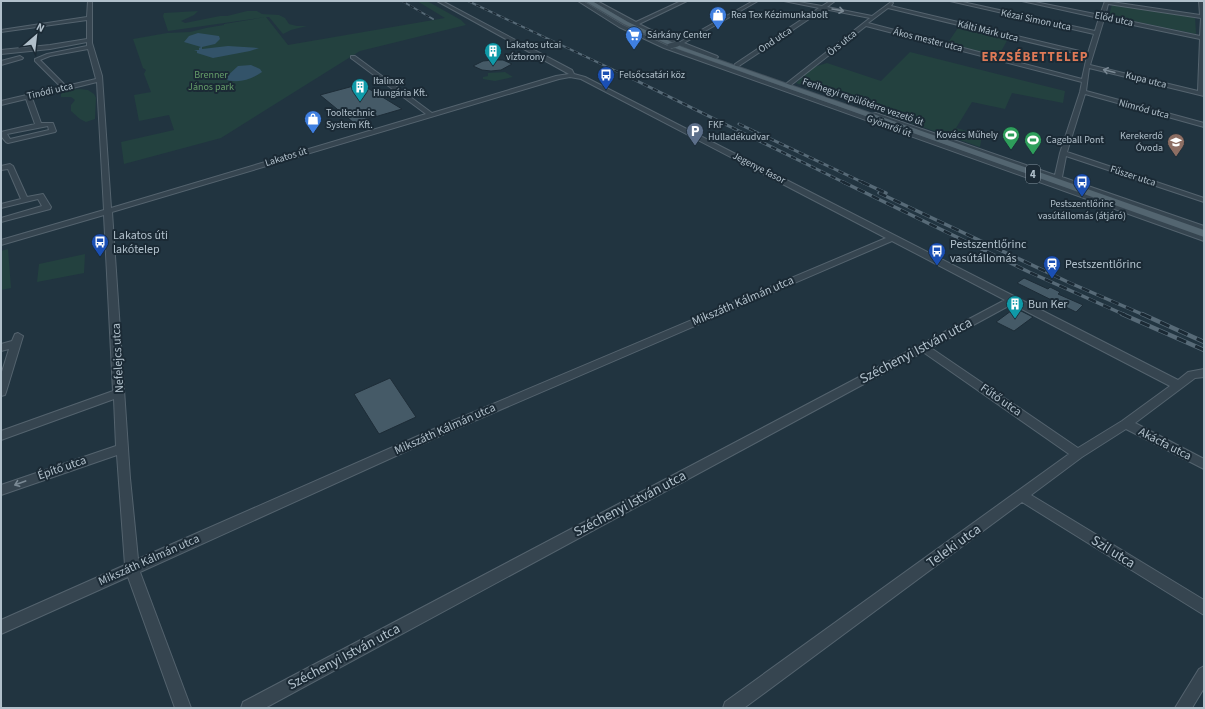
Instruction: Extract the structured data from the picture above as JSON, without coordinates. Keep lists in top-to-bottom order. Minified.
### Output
{"streets":{"main road":["Ferihegyi repülőtérre vezető út","4"],"street":["Előd utca","Kézai Simon utca","Kálti Márk utca","Ond utca","Ákos mester utca","Örs utca","Kupa utca","Tinódi utca","Nimród utca","Gyömrői út","Lakatos út","Jegenye fasor","Fűszer utca","Mikszáth Kálmán utca","Széchenyi István utca","Nefelejcs utca","Fűtő utca","Akácfa utca","Építő utca","Teleki utca","Szil utca"]},"crossings":[["Kálti Márk utca","Örs utca"],["Ond utca","Gyömrői út"],["Ákos mester utca","Örs utca"],["Örs utca","Gyömrői út"],["Tinódi utca","Nefelejcs utca"],["Lakatos út","Jegenye fasor"],["Lakatos út","Nefelejcs utca"],["Jegenye fasor","Mikszáth Kálmán utca"],["Jegenye fasor","Széchenyi István utca"],["Jegenye fasor","Teleki utca"],["Mikszáth Kálmán utca","Nefelejcs utca"],["Széchenyi István utca","Fűtő utca"],["Nefelejcs utca","Építő utca"],["Fűtő utca","Teleki utca"],["Akácfa utca","Teleki utca"],["Teleki utca","Szil utca"]],"districts":["ERZSÉBETTELEP"],"parks":["Brenner János park"],"places":{"shop":["Rea Tex Kézimunkabolt","Tooltechnic System Kft."],"supermarket":["Sárkány Center"],"building":["Lakatos utcai víztorony","Italinox Hungária Kft.","Bun Ker"],"bus stop":["Felsőcsatári köz","Pestszentlőrinc vasútállomás (átjáró)","Lakatos úti lakótelep","Pestszentlőrinc vasútállomás"],"parking":["FKF Hulladékudvar"],"sports":["Kovács Műhely","Cageball Pont"],"school or university":["Kerekerdő Óvoda"],"station":["Pestszentlőrinc"]},"north":"top right"}
